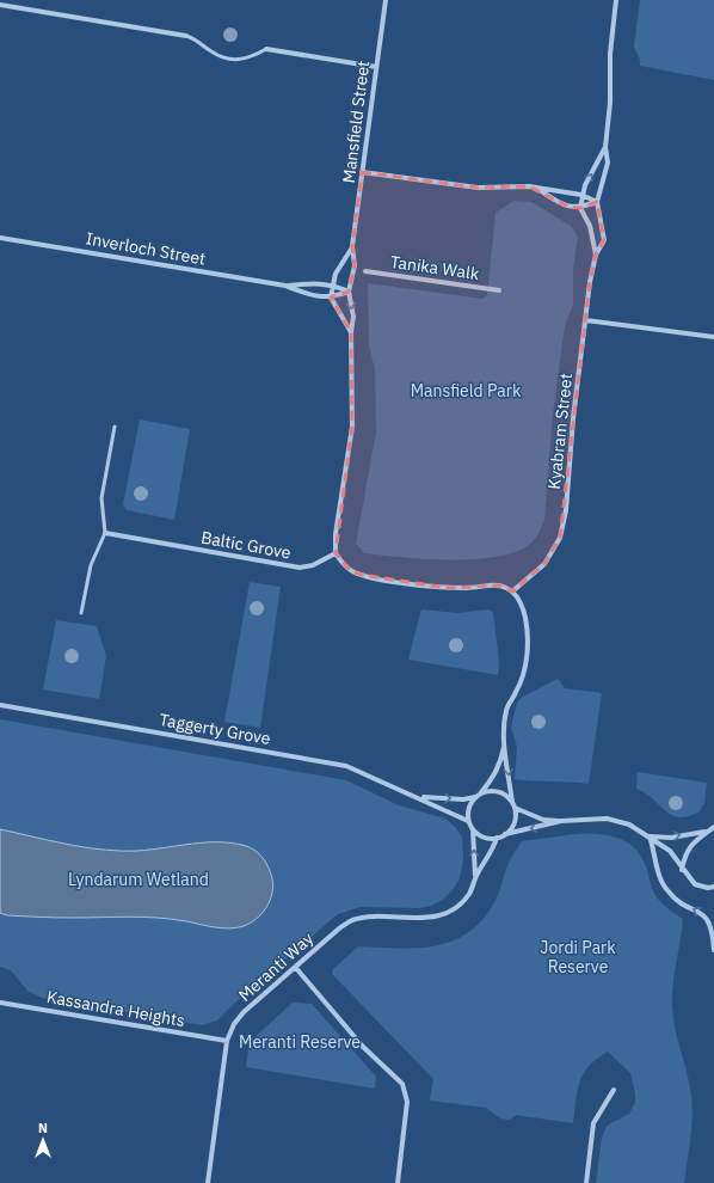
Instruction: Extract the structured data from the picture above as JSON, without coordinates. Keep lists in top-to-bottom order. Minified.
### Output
{"streets":{"street":["Mansfield Street","Inverloch Street","Tanika Walk","Kyabram Street","Baltic Grove","Taggerty Grove","Meranti Way","Kassandra Heights"]},"crossings":[["Mansfield Street","Inverloch Street"],["Mansfield Street","Baltic Grove"],["Taggerty Grove","Meranti Way"],["Meranti Way","Kassandra Heights"]],"parks":["Mansfield Park","Lyndarum Wetland","Jordi Park Reserve","Meranti Reserve"],"north":"top"}
